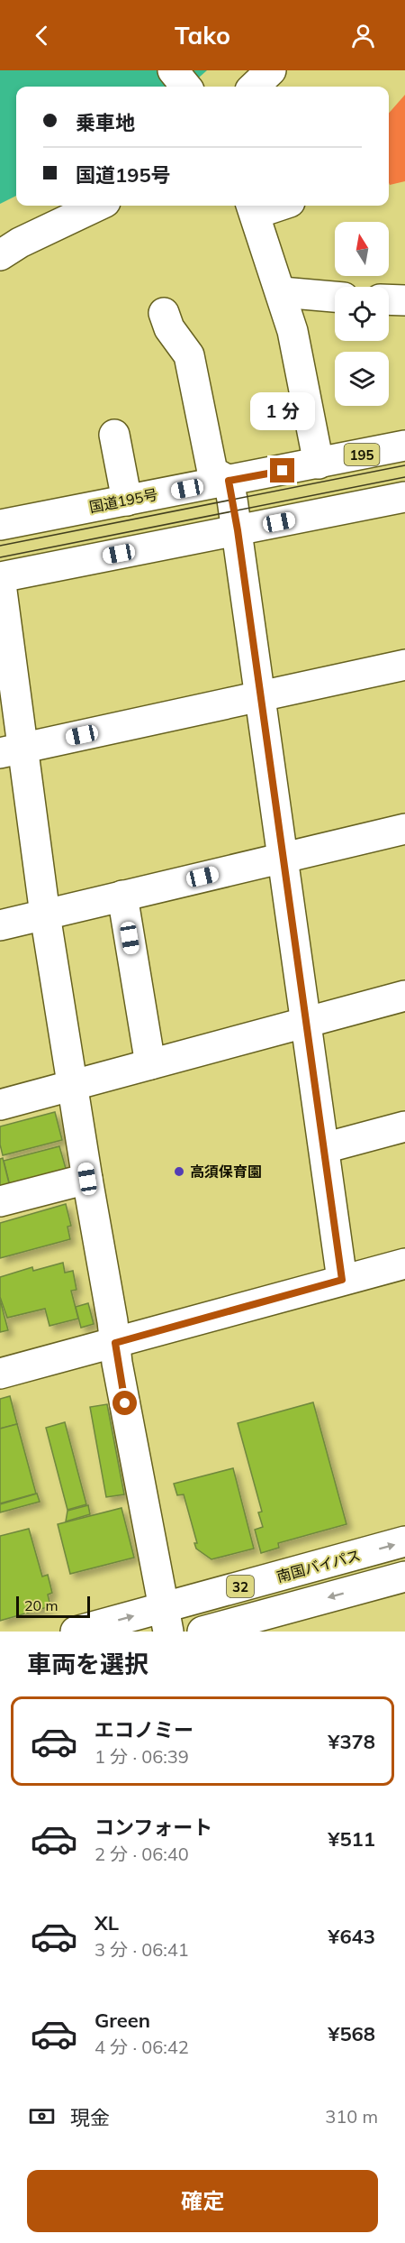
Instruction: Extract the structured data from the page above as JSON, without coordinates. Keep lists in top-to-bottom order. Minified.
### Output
{"streets":{"main road":["195","国道195号","南国バイパス","32"]},"places":["高須保育園"],"scale_bar":"20 m","north":"top","page":{"header":"Tako","banner":["乗車地","国道195号"],"bubble":"1 分","scale":"20 m","heading":"車両を選択","list":[{"name":"エコノミー","note":"1 分 · 06:39","value":"¥378"},{"name":"コンフォート","note":"2 分 · 06:40","value":"¥511"},{"name":"XL","note":"3 分 · 06:41","value":"¥643"},{"name":"Green","note":"4 分 · 06:42","value":"¥568"}],"pay":["現金","310 m"],"buttons":"確定"}}
